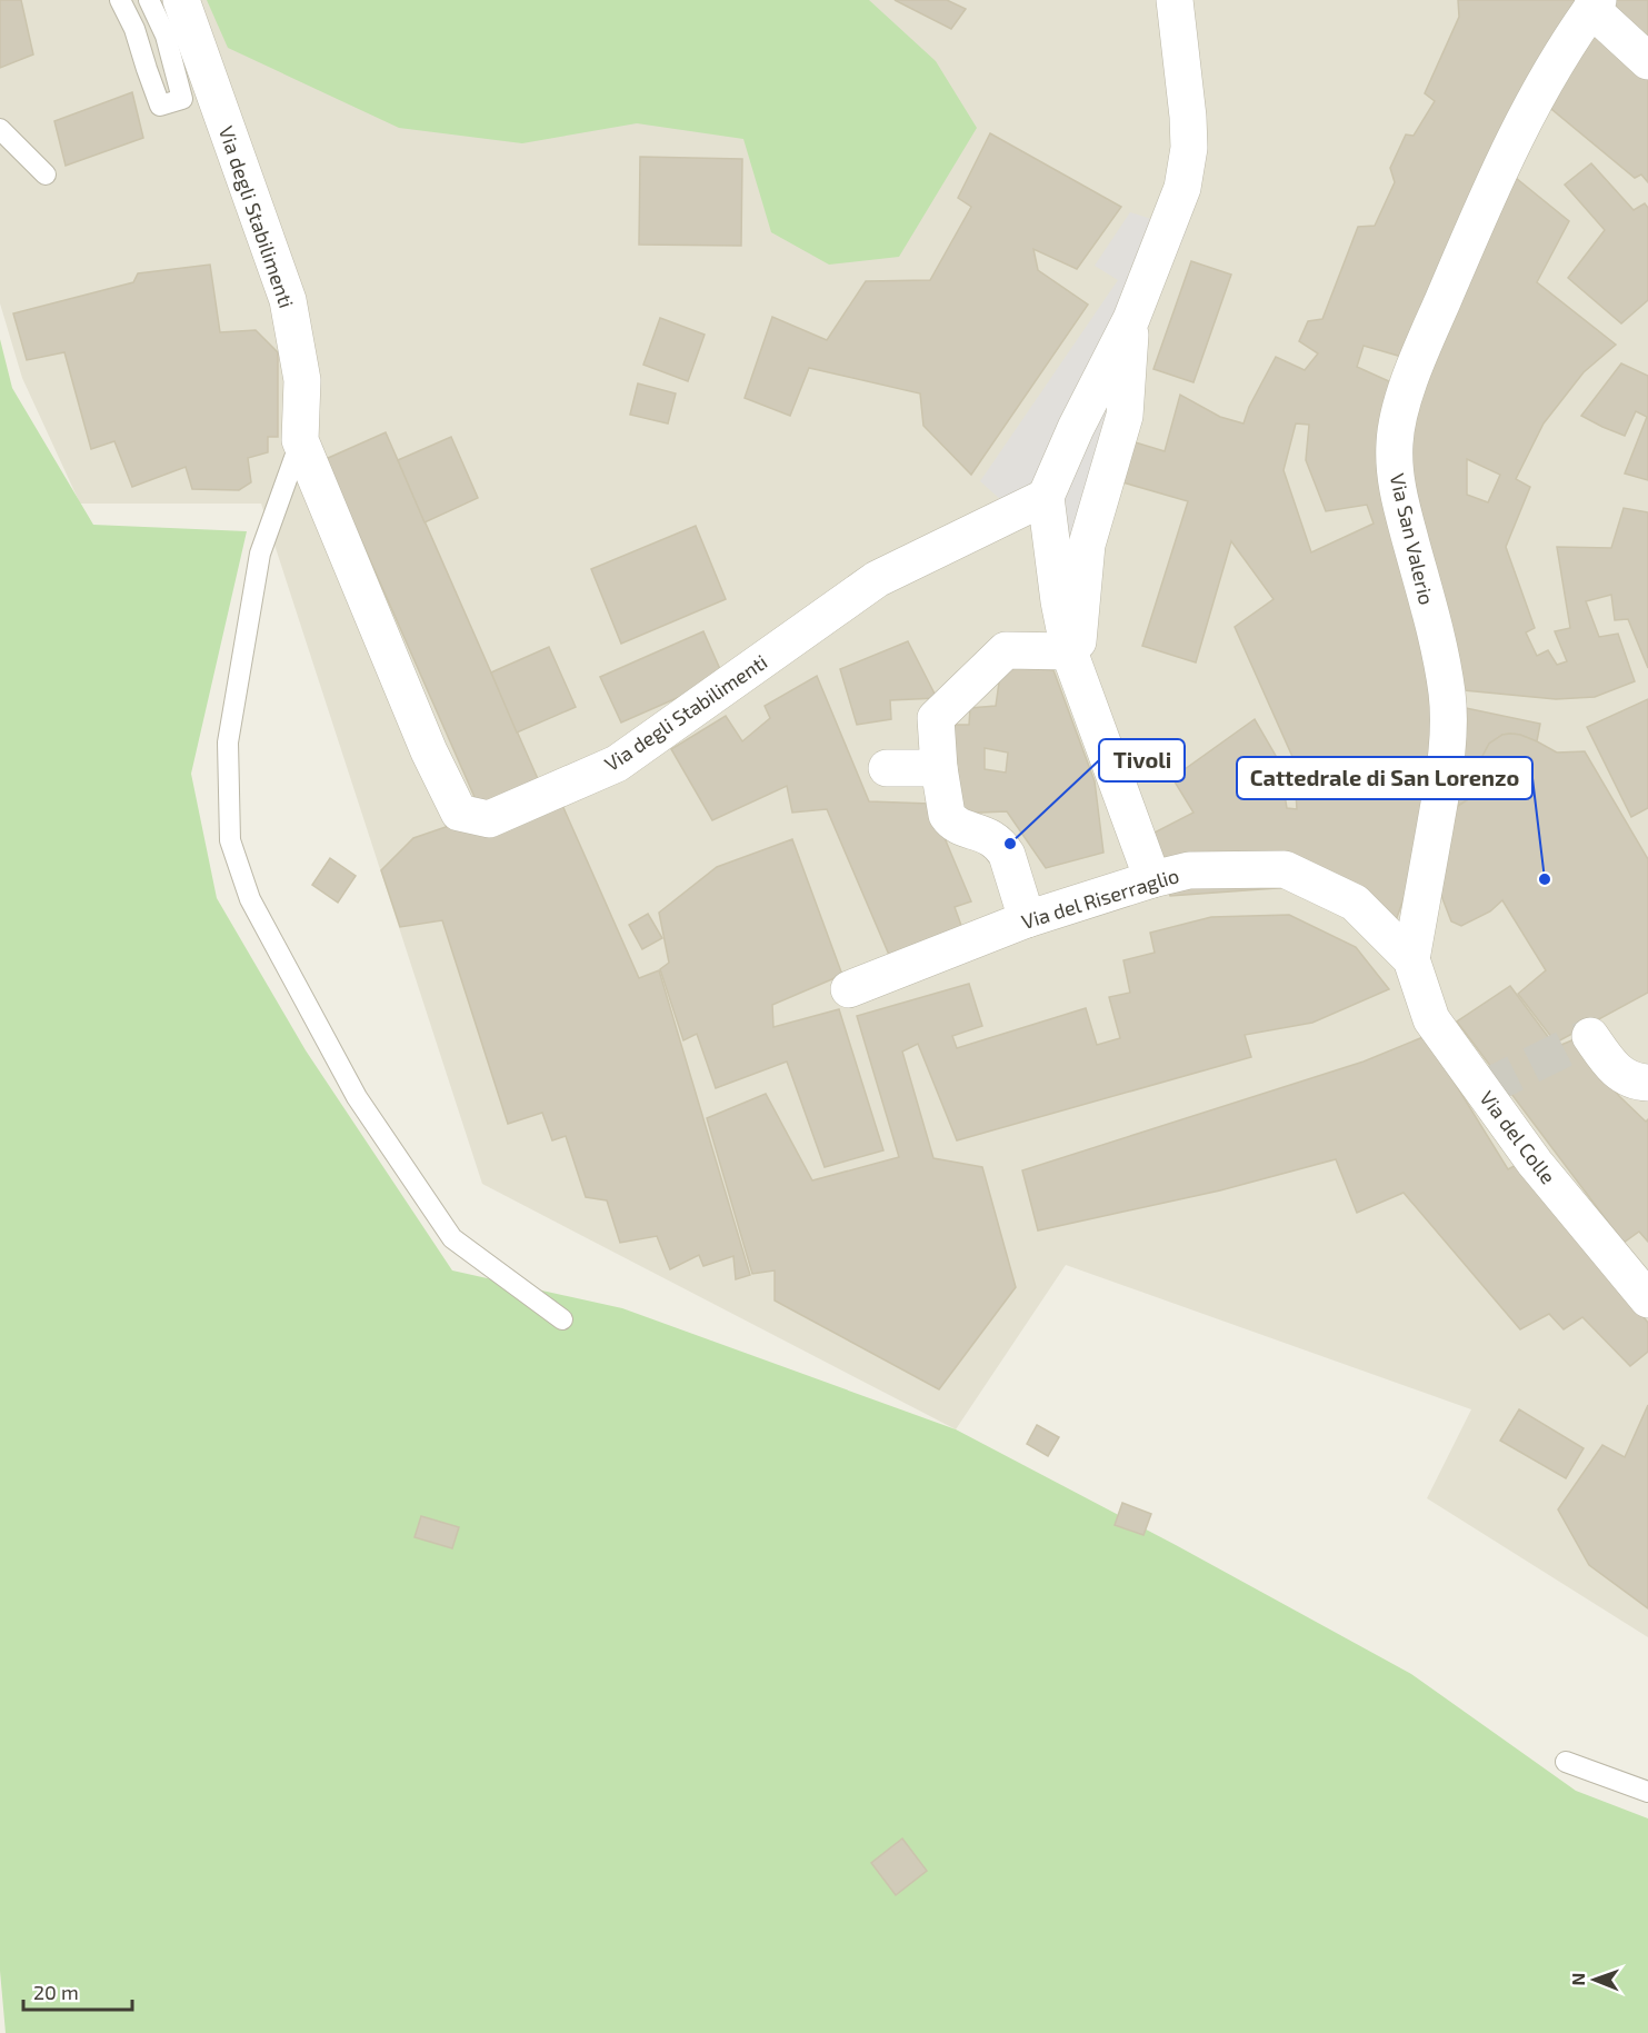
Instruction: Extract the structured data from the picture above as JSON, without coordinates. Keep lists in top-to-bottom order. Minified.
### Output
{"streets":{"street":["Via degli Stabilimenti","Via San Valerio","Via del Riserraglio","Via del Colle"]},"crossings":[["Via San Valerio","Via del Riserraglio"],["Via San Valerio","Via del Colle"],["Via del Riserraglio","Via del Colle"]],"places":["Tivoli","Cattedrale di San Lorenzo"],"scale_bar":"20 m","north":"left"}
